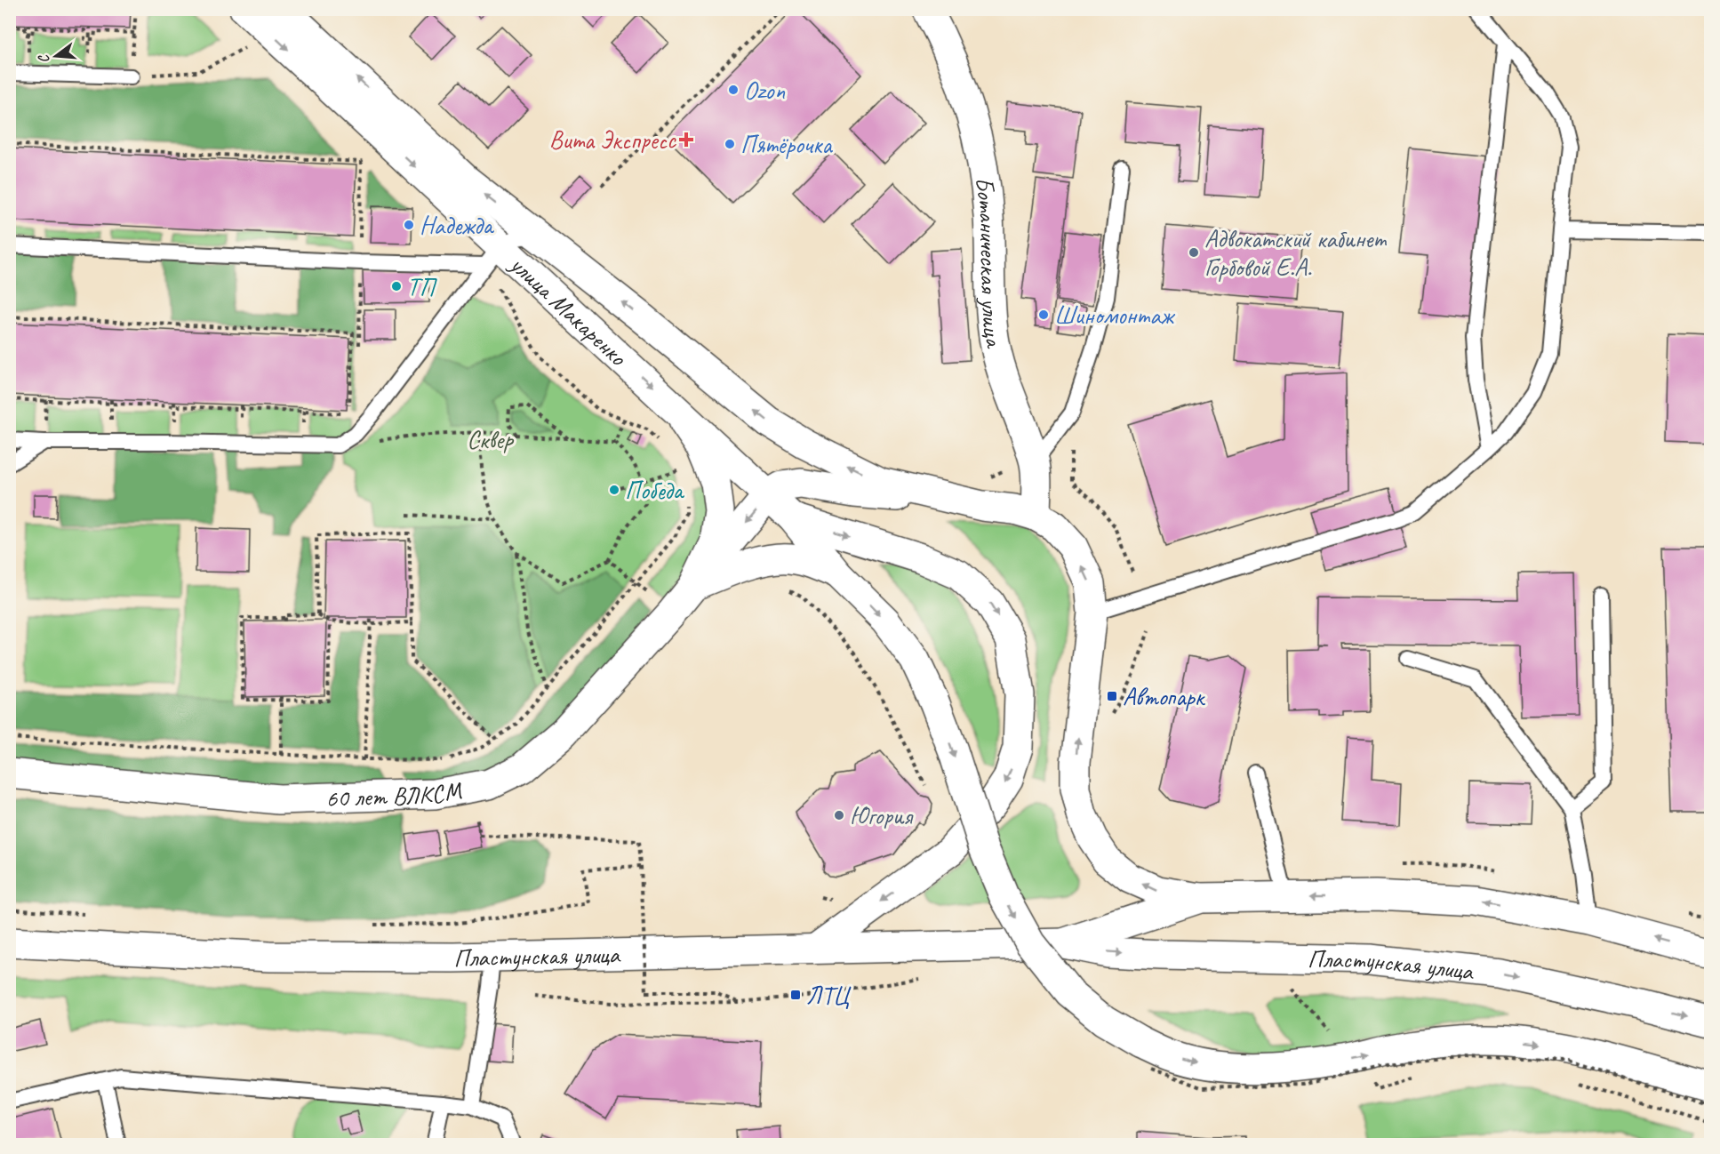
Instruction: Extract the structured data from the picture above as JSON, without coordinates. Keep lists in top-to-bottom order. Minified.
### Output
{"streets":{"street":["Ботаническая улица","улица Макаренко","60 лет ВЛКСМ","Пластунская улица"]},"crossings":[["Ботаническая улица","улица Макаренко"]],"parks":["Сквер"],"places":{"other":["Ozon","Пятёрочка","Надежда","Адвокатский кабинет Горбовой Е.А.","ТП","Шиномонтаж","Победа","Югория"],"health":["Вита Экспресс"],"transit":["Автопарк","ЛТЦ"]},"north":"left"}
